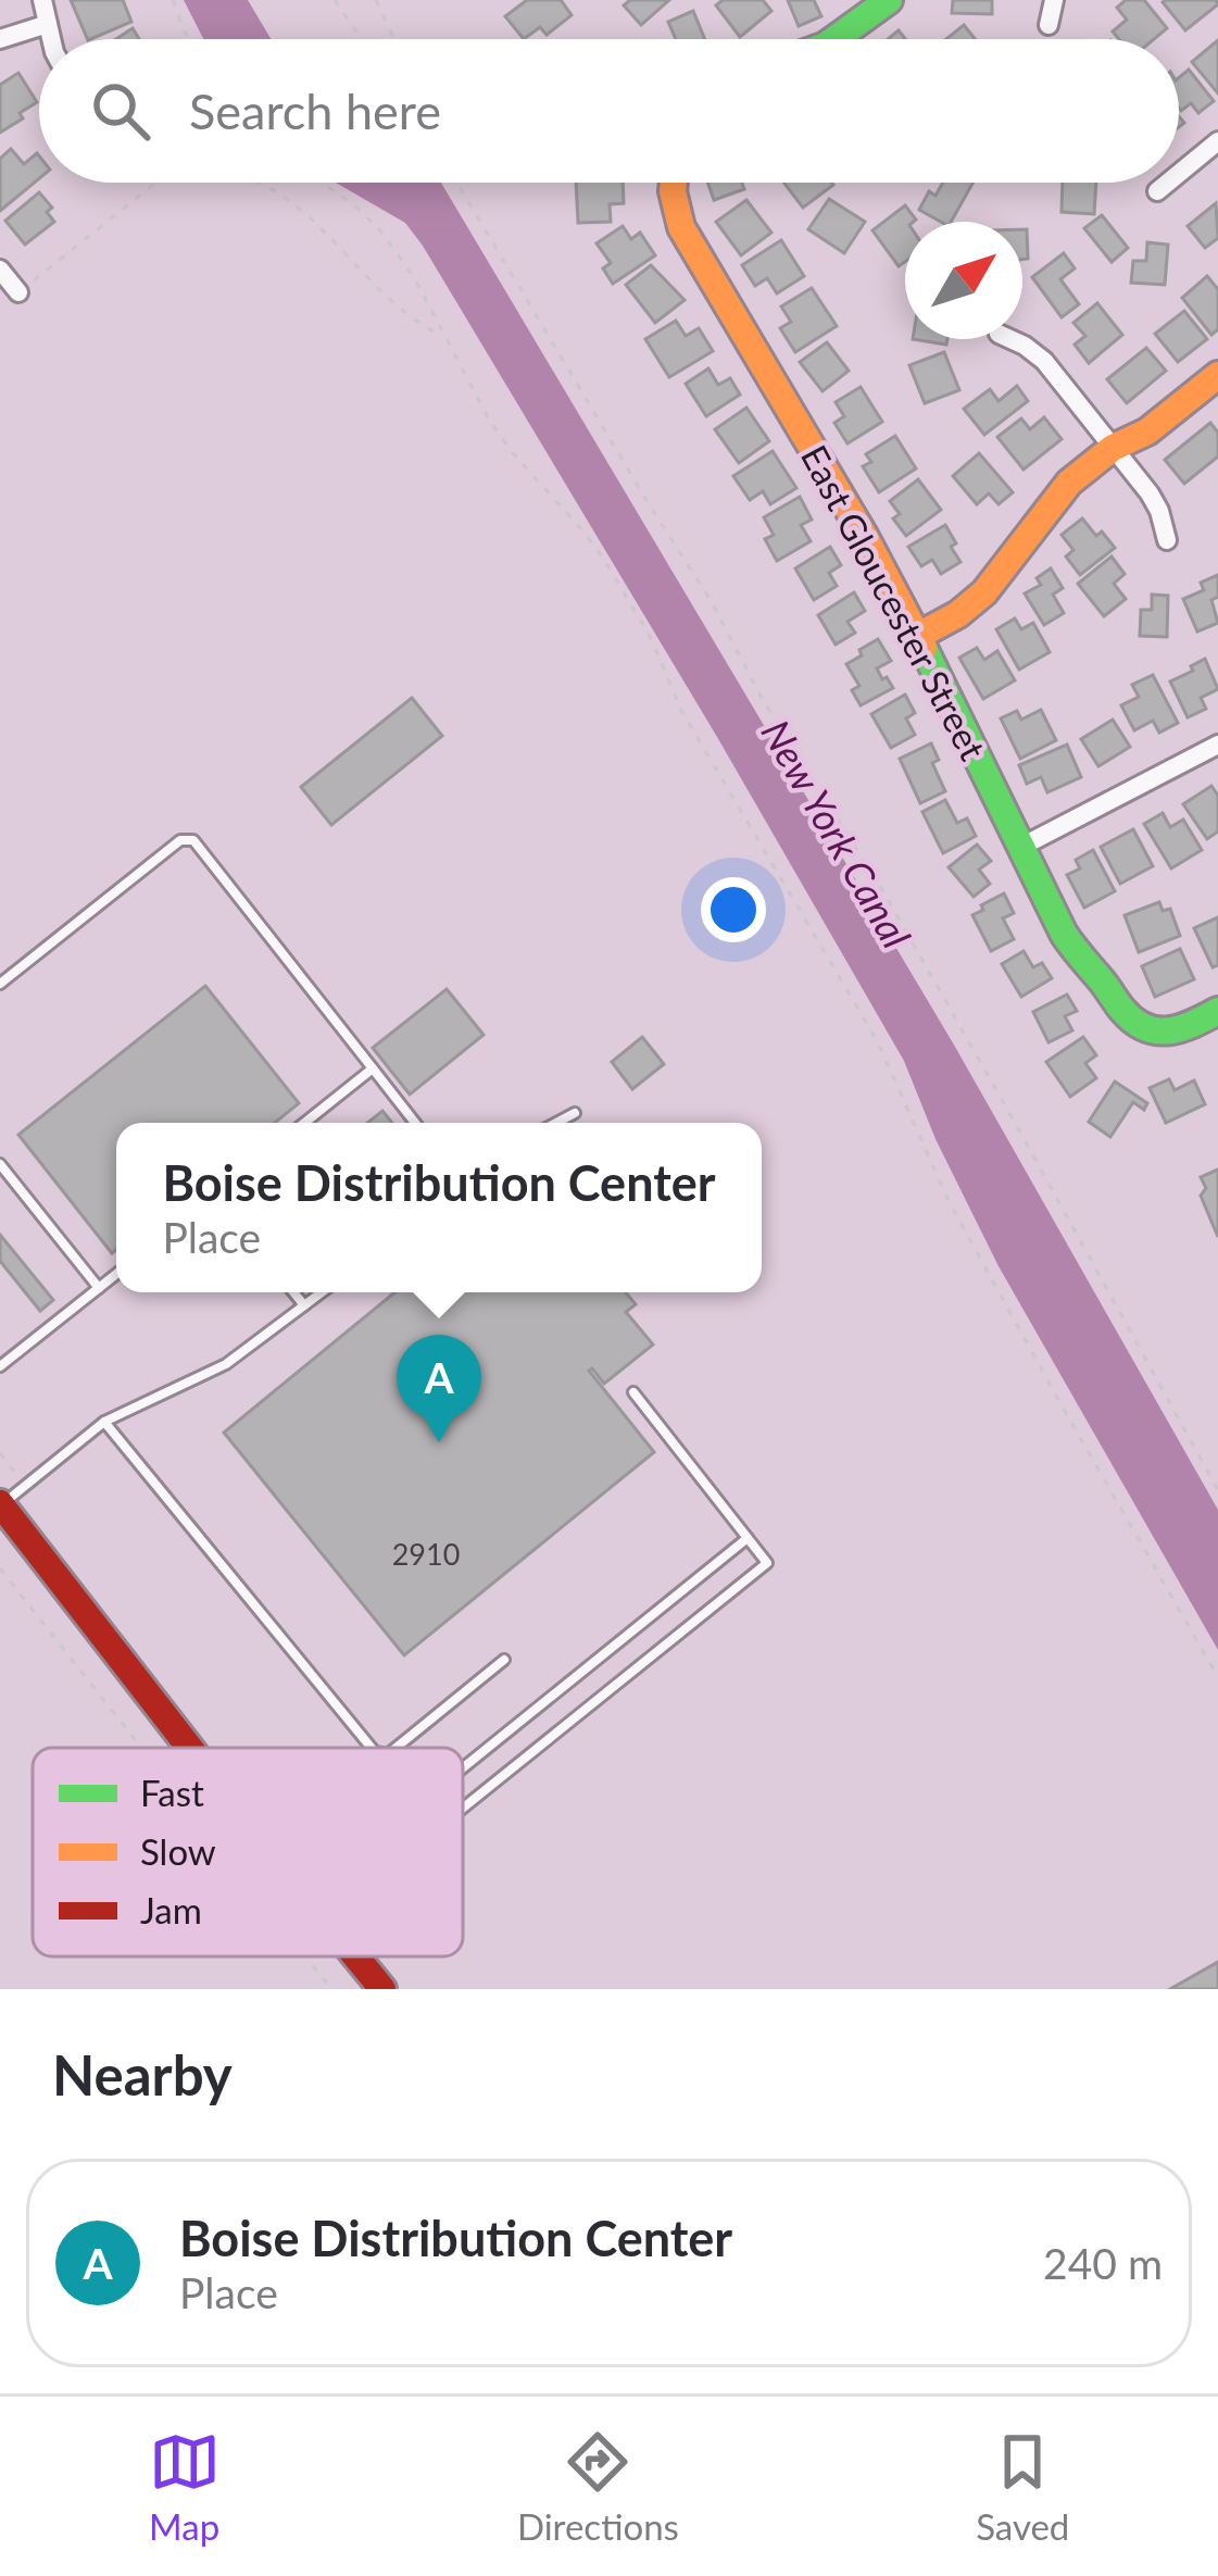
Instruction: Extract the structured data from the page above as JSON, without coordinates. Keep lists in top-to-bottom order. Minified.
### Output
{"streets":{"street":["East Gloucester Street"]},"water":["New York Canal"],"house_numbers":["2910"],"legend":["Fast","Slow","Jam"],"north":"top right","page":{"search":"Search here","popup":["Boise Distribution Center","Place"],"pins":"A","heading":"Nearby","list":[{"mark":"A","name":"Boise Distribution Center","note":"Place","value":"240 m"}],"nav":["Map","Directions","Saved"]}}
